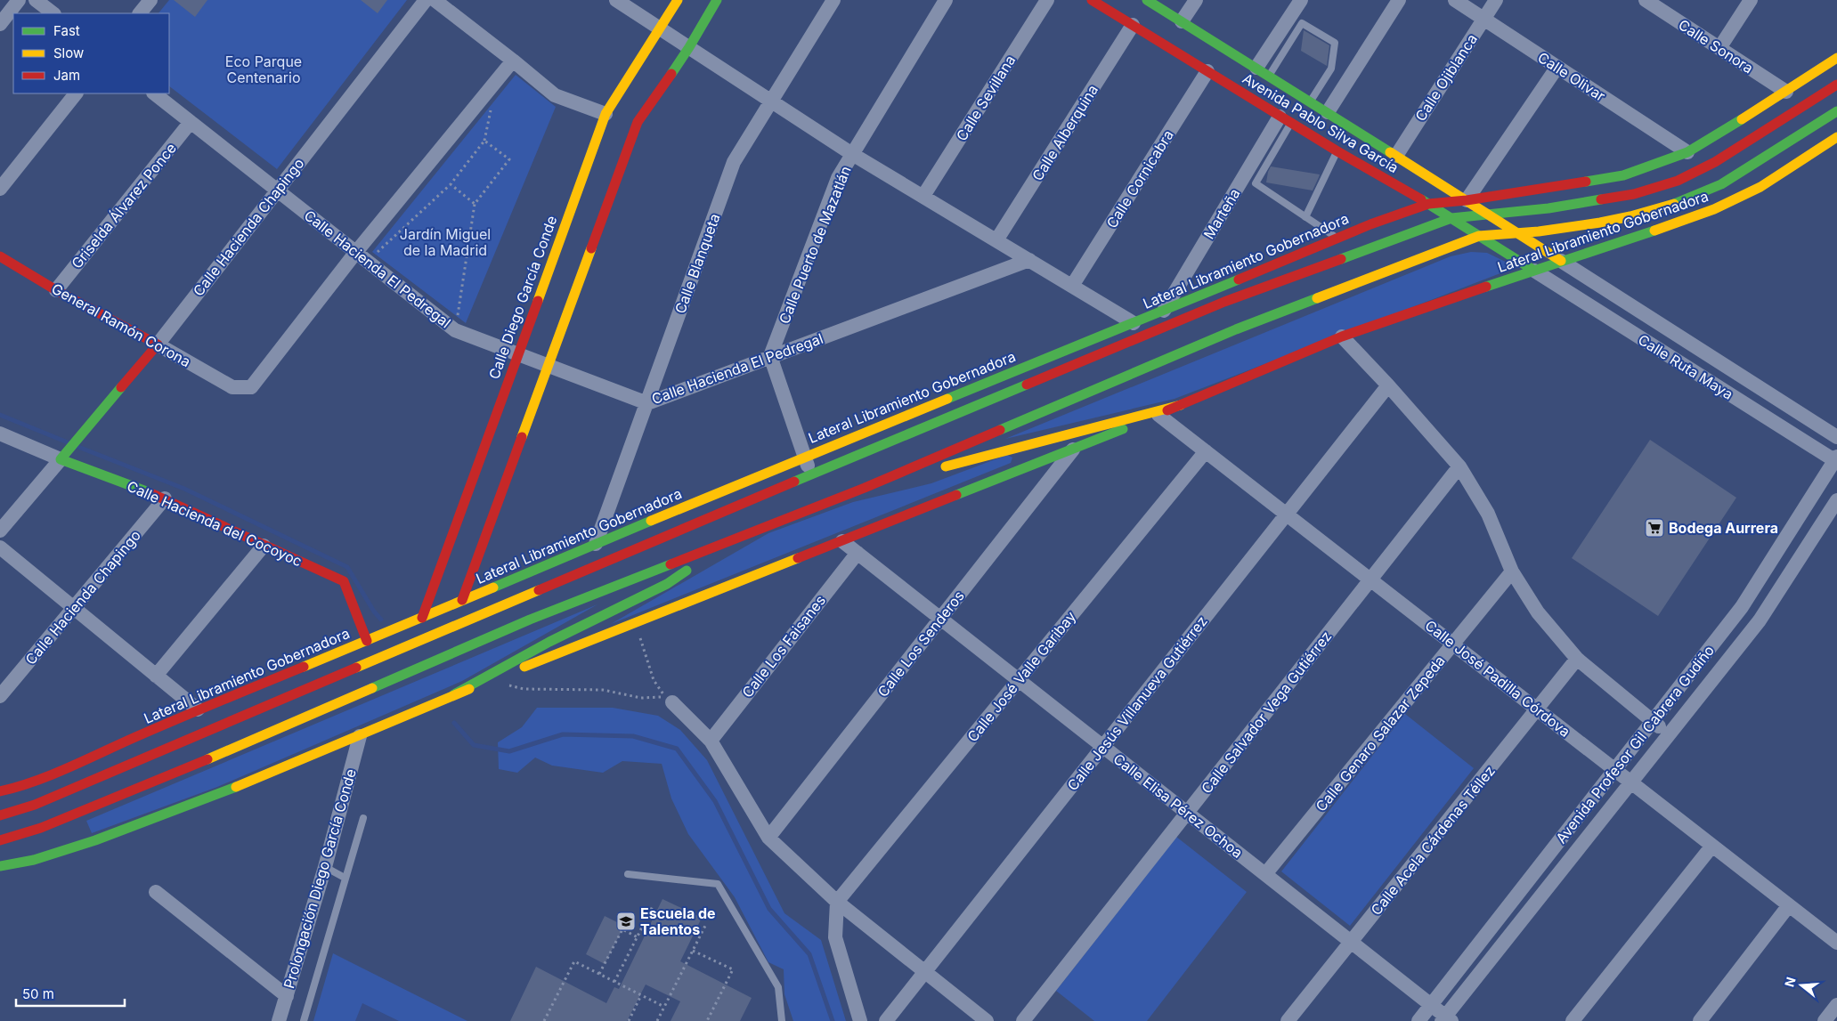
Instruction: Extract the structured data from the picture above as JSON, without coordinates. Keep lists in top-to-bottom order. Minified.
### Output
{"streets":{"main road":["Avenida Pablo Silva García","Calle Hacienda Chapingo","Lateral Libramiento Gobernadora","Calle Diego García Conde","General Ramón Corona","Calle Hacienda del Cocoyoc"],"street":["Calle Sonora","Calle Olivar","Calle Ojiblanca","Calle Sevillana","Calle Alberquina","Calle Cornicabra","Griselda Álvarez Ponce","Marteña","Calle Puerto de Mazatlán","Calle Blanqueta","Calle Hacienda El Pedregal","Calle Ruta Maya","Calle Los Senderos","Calle Los Faisanes","Calle José Valle Garibay","Calle José Padilla Córdova","Calle Jesús Villanueva Gutiérrez","Calle Salvador Vega Gutiérrez","Calle Genaro Salazar Zepeda","Avenida Profesor Gil Cabrera Gudiño","Calle Elisa Pérez Ochoa","Calle Acela Cárdenas Téllez","Prolongación Diego García Conde"]},"crossings":[["Calle Sonora","Lateral Libramiento Gobernadora"],["Calle Olivar","Calle Ojiblanca"],["Calle Olivar","Lateral Libramiento Gobernadora"],["Calle Ojiblanca","Avenida Pablo Silva García"],["Avenida Pablo Silva García","Calle Alberquina"],["Avenida Pablo Silva García","Calle Cornicabra"],["Avenida Pablo Silva García","Marteña"],["Avenida Pablo Silva García","Lateral Libramiento Gobernadora"],["Avenida Pablo Silva García","Calle Ruta Maya"],["Griselda Álvarez Ponce","Calle Hacienda El Pedregal"],["Griselda Álvarez Ponce","General Ramón Corona"],["Marteña","Lateral Libramiento Gobernadora"],["Calle Hacienda Chapingo","Calle Hacienda El Pedregal"],["Calle Hacienda Chapingo","General Ramón Corona"],["Calle Hacienda Chapingo","Calle Hacienda del Cocoyoc"],["Lateral Libramiento Gobernadora","Calle Blanqueta"],["Lateral Libramiento Gobernadora","Calle Diego García Conde"],["Lateral Libramiento Gobernadora","Calle Ruta Maya"],["Lateral Libramiento Gobernadora","Calle Hacienda del Cocoyoc"],["Lateral Libramiento Gobernadora","Calle Los Senderos"],["Lateral Libramiento Gobernadora","Calle José Padilla Córdova"],["Lateral Libramiento Gobernadora","Calle Elisa Pérez Ochoa"],["Lateral Libramiento Gobernadora","Prolongación Diego García Conde"],["Calle Puerto de Mazatlán","Calle Hacienda El Pedregal"],["Calle Blanqueta","Calle Hacienda El Pedregal"],["Calle Hacienda El Pedregal","Calle Diego García Conde"],["Calle Hacienda El Pedregal","General Ramón Corona"],["Calle Ruta Maya","Avenida Profesor Gil Cabrera Gudiño"],["Calle Los Senderos","Calle Elisa Pérez Ochoa"],["Calle Los Faisanes","Calle Elisa Pérez Ochoa"],["Calle José Valle Garibay","Calle José Padilla Córdova"],["Calle José Valle Garibay","Calle Elisa Pérez Ochoa"],["Calle José Padilla Córdova","Calle Jesús Villanueva Gutiérrez"],["Calle José Padilla Córdova","Calle Salvador Vega Gutiérrez"],["Calle José Padilla Córdova","Calle Genaro Salazar Zepeda"],["Calle José Padilla Córdova","Avenida Profesor Gil Cabrera Gudiño"],["Calle José Padilla Córdova","Calle Acela Cárdenas Téllez"],["Calle Jesús Villanueva Gutiérrez","Calle Elisa Pérez Ochoa"],["Calle Salvador Vega Gutiérrez","Calle Elisa Pérez Ochoa"],["Calle Genaro Salazar Zepeda","Calle Elisa Pérez Ochoa"],["Avenida Profesor Gil Cabrera Gudiño","Calle Elisa Pérez Ochoa"],["Calle Elisa Pérez Ochoa","Calle Acela Cárdenas Téllez"]],"parks":["Eco Parque Centenario","Jardín Miguel de la Madrid"],"places":{"supermarket":["Bodega Aurrera"],"school or university":["Escuela de Talentos"]},"legend":["Fast","Slow","Jam"],"scale_bar":"50 m","north":"left"}
